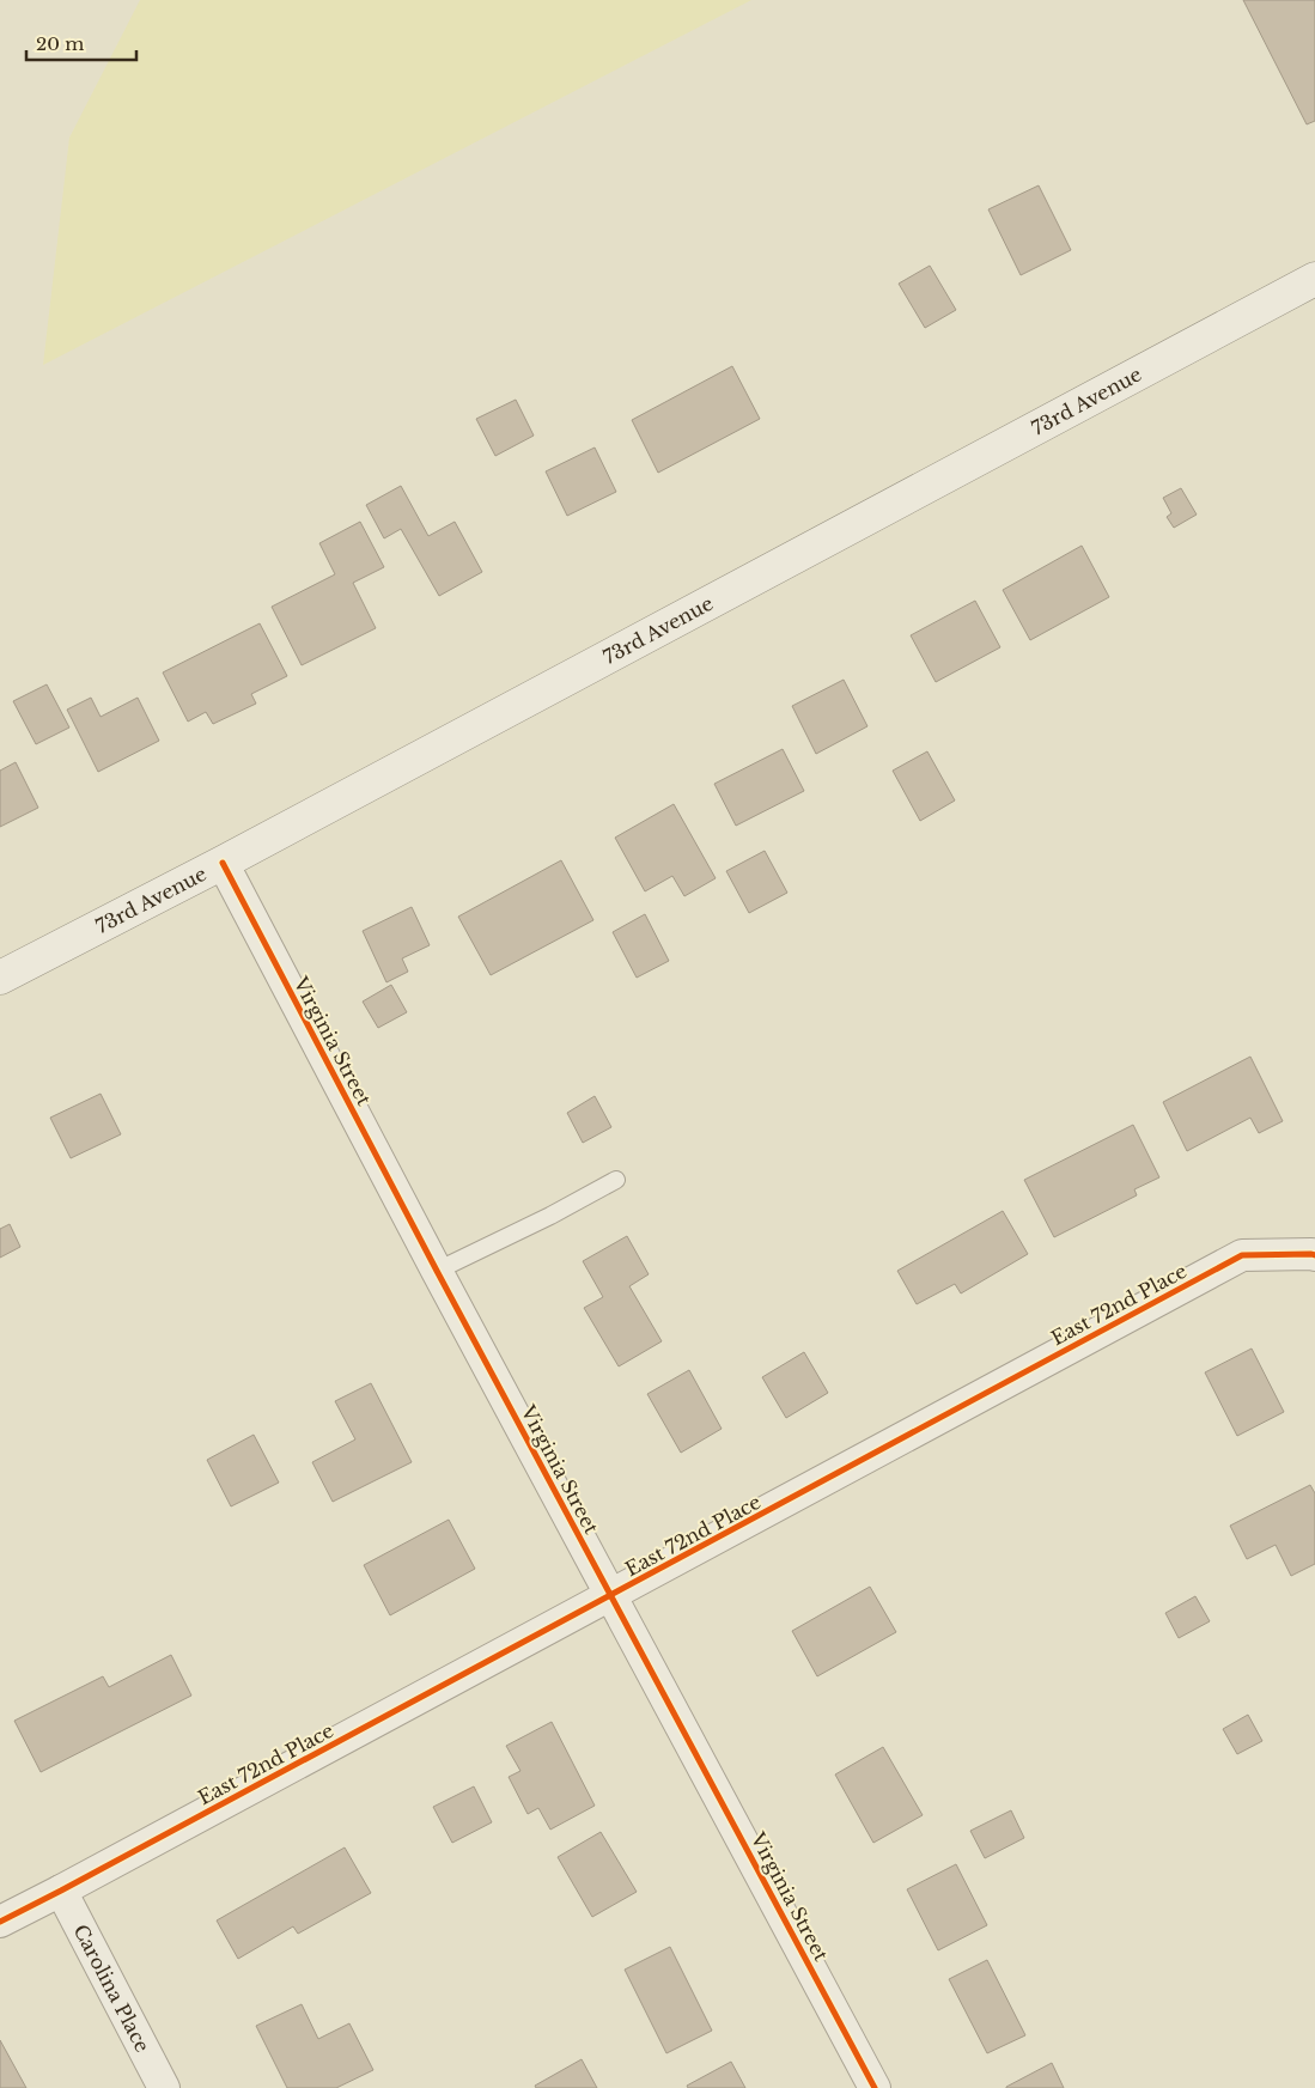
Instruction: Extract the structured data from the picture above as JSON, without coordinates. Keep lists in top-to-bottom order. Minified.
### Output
{"streets":{"main road":["73rd Avenue"],"street":["Virginia Street","East 72nd Place","Carolina Place"]},"crossings":[["73rd Avenue","Virginia Street"],["Virginia Street","East 72nd Place"],["East 72nd Place","Carolina Place"]],"scale_bar":"20 m"}
